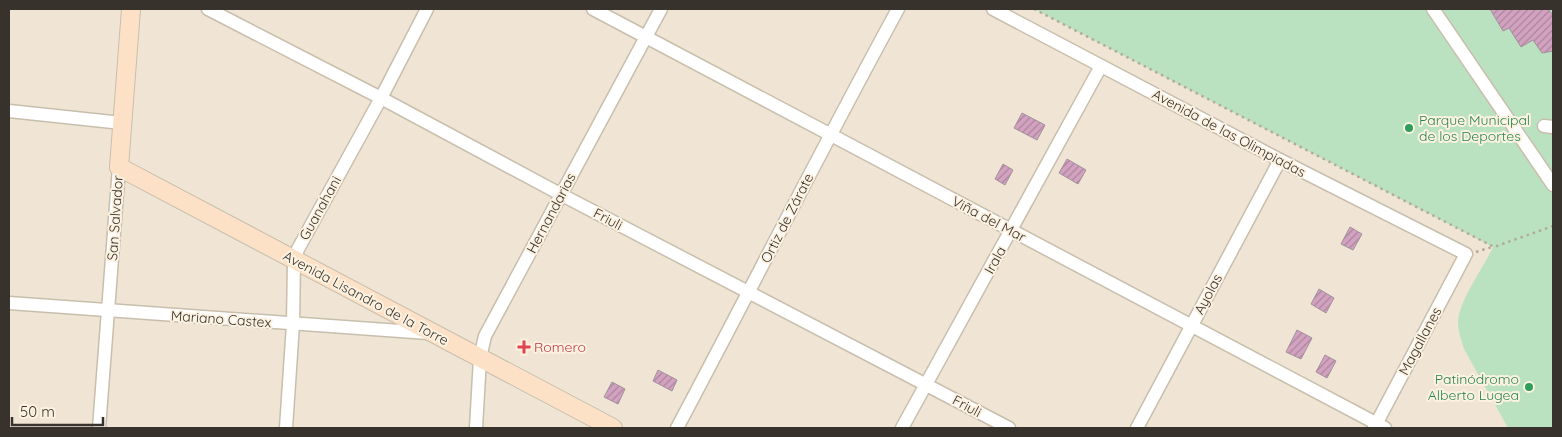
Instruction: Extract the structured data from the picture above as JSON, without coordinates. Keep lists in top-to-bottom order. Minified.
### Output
{"streets":{"street":["Avenida de las Olimpiadas","Guanahani","Hernandarias","San Salvador","Ortiz de Zárate","Friuli","Viña del Mar","Irala","Ayolas","Avenida Lisandro de la Torre","Mariano Castex","Magallanes"]},"crossings":[["Avenida de las Olimpiadas","Irala"],["Avenida de las Olimpiadas","Ayolas"],["Avenida de las Olimpiadas","Magallanes"],["Guanahani","Friuli"],["Guanahani","Avenida Lisandro de la Torre"],["Guanahani","Mariano Castex"],["Hernandarias","Friuli"],["Hernandarias","Viña del Mar"],["Hernandarias","Avenida Lisandro de la Torre"],["San Salvador","Avenida Lisandro de la Torre"],["San Salvador","Mariano Castex"],["Ortiz de Zárate","Friuli"],["Ortiz de Zárate","Viña del Mar"],["Friuli","Irala"],["Viña del Mar","Irala"],["Viña del Mar","Ayolas"],["Viña del Mar","Magallanes"],["Avenida Lisandro de la Torre","Mariano Castex"]],"places":{"other":["Parque Municipal de los Deportes","Patinódromo Alberto Lugea"],"health":["Romero"]},"scale_bar":"50 m"}
